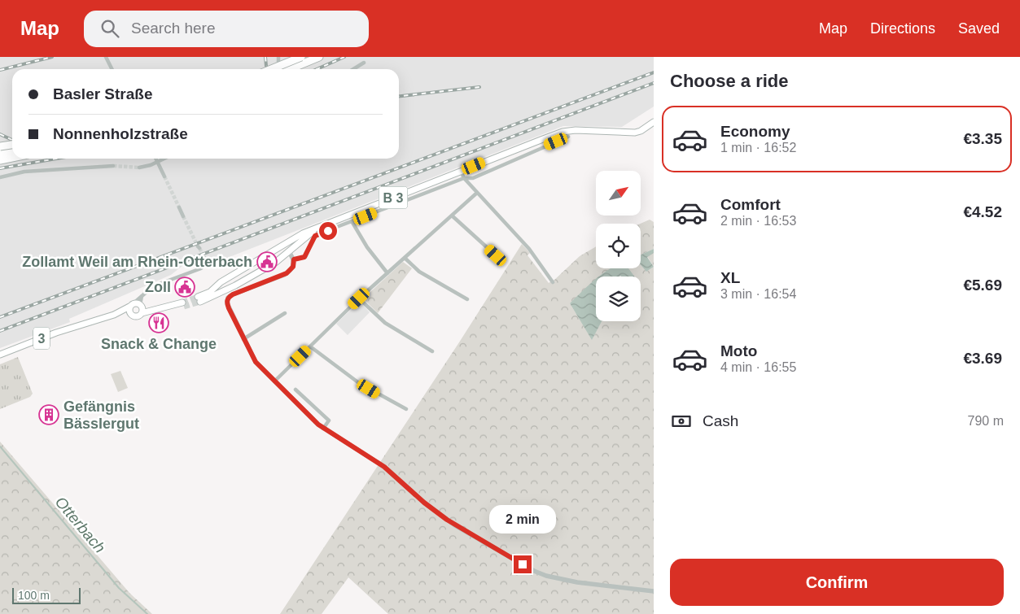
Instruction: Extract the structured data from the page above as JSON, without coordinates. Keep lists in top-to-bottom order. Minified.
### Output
{"streets":{"main road":["B 3","3"]},"water":["Otterbach"],"places":{"public building":["Zollamt Weil am Rhein-Otterbach","Zoll"],"restaurant":["Snack & Change"],"building":["Gefängnis Bässlergut"]},"scale_bar":"100 m","north":"top right","page":{"header":"Map","search":"Search here","nav":["Map","Directions","Saved"],"heading":"Choose a ride","banner":["Basler Straße","Nonnenholzstraße"],"list":[{"name":"Economy","note":"1 min · 16:52","value":"€3.35"},{"name":"Comfort","note":"2 min · 16:53","value":"€4.52"},{"name":"XL","note":"3 min · 16:54","value":"€5.69"},{"name":"Moto","note":"4 min · 16:55","value":"€3.69"}],"pay":["Cash","790 m"],"bubble":"2 min","buttons":"Confirm","scale":"100 m"}}
